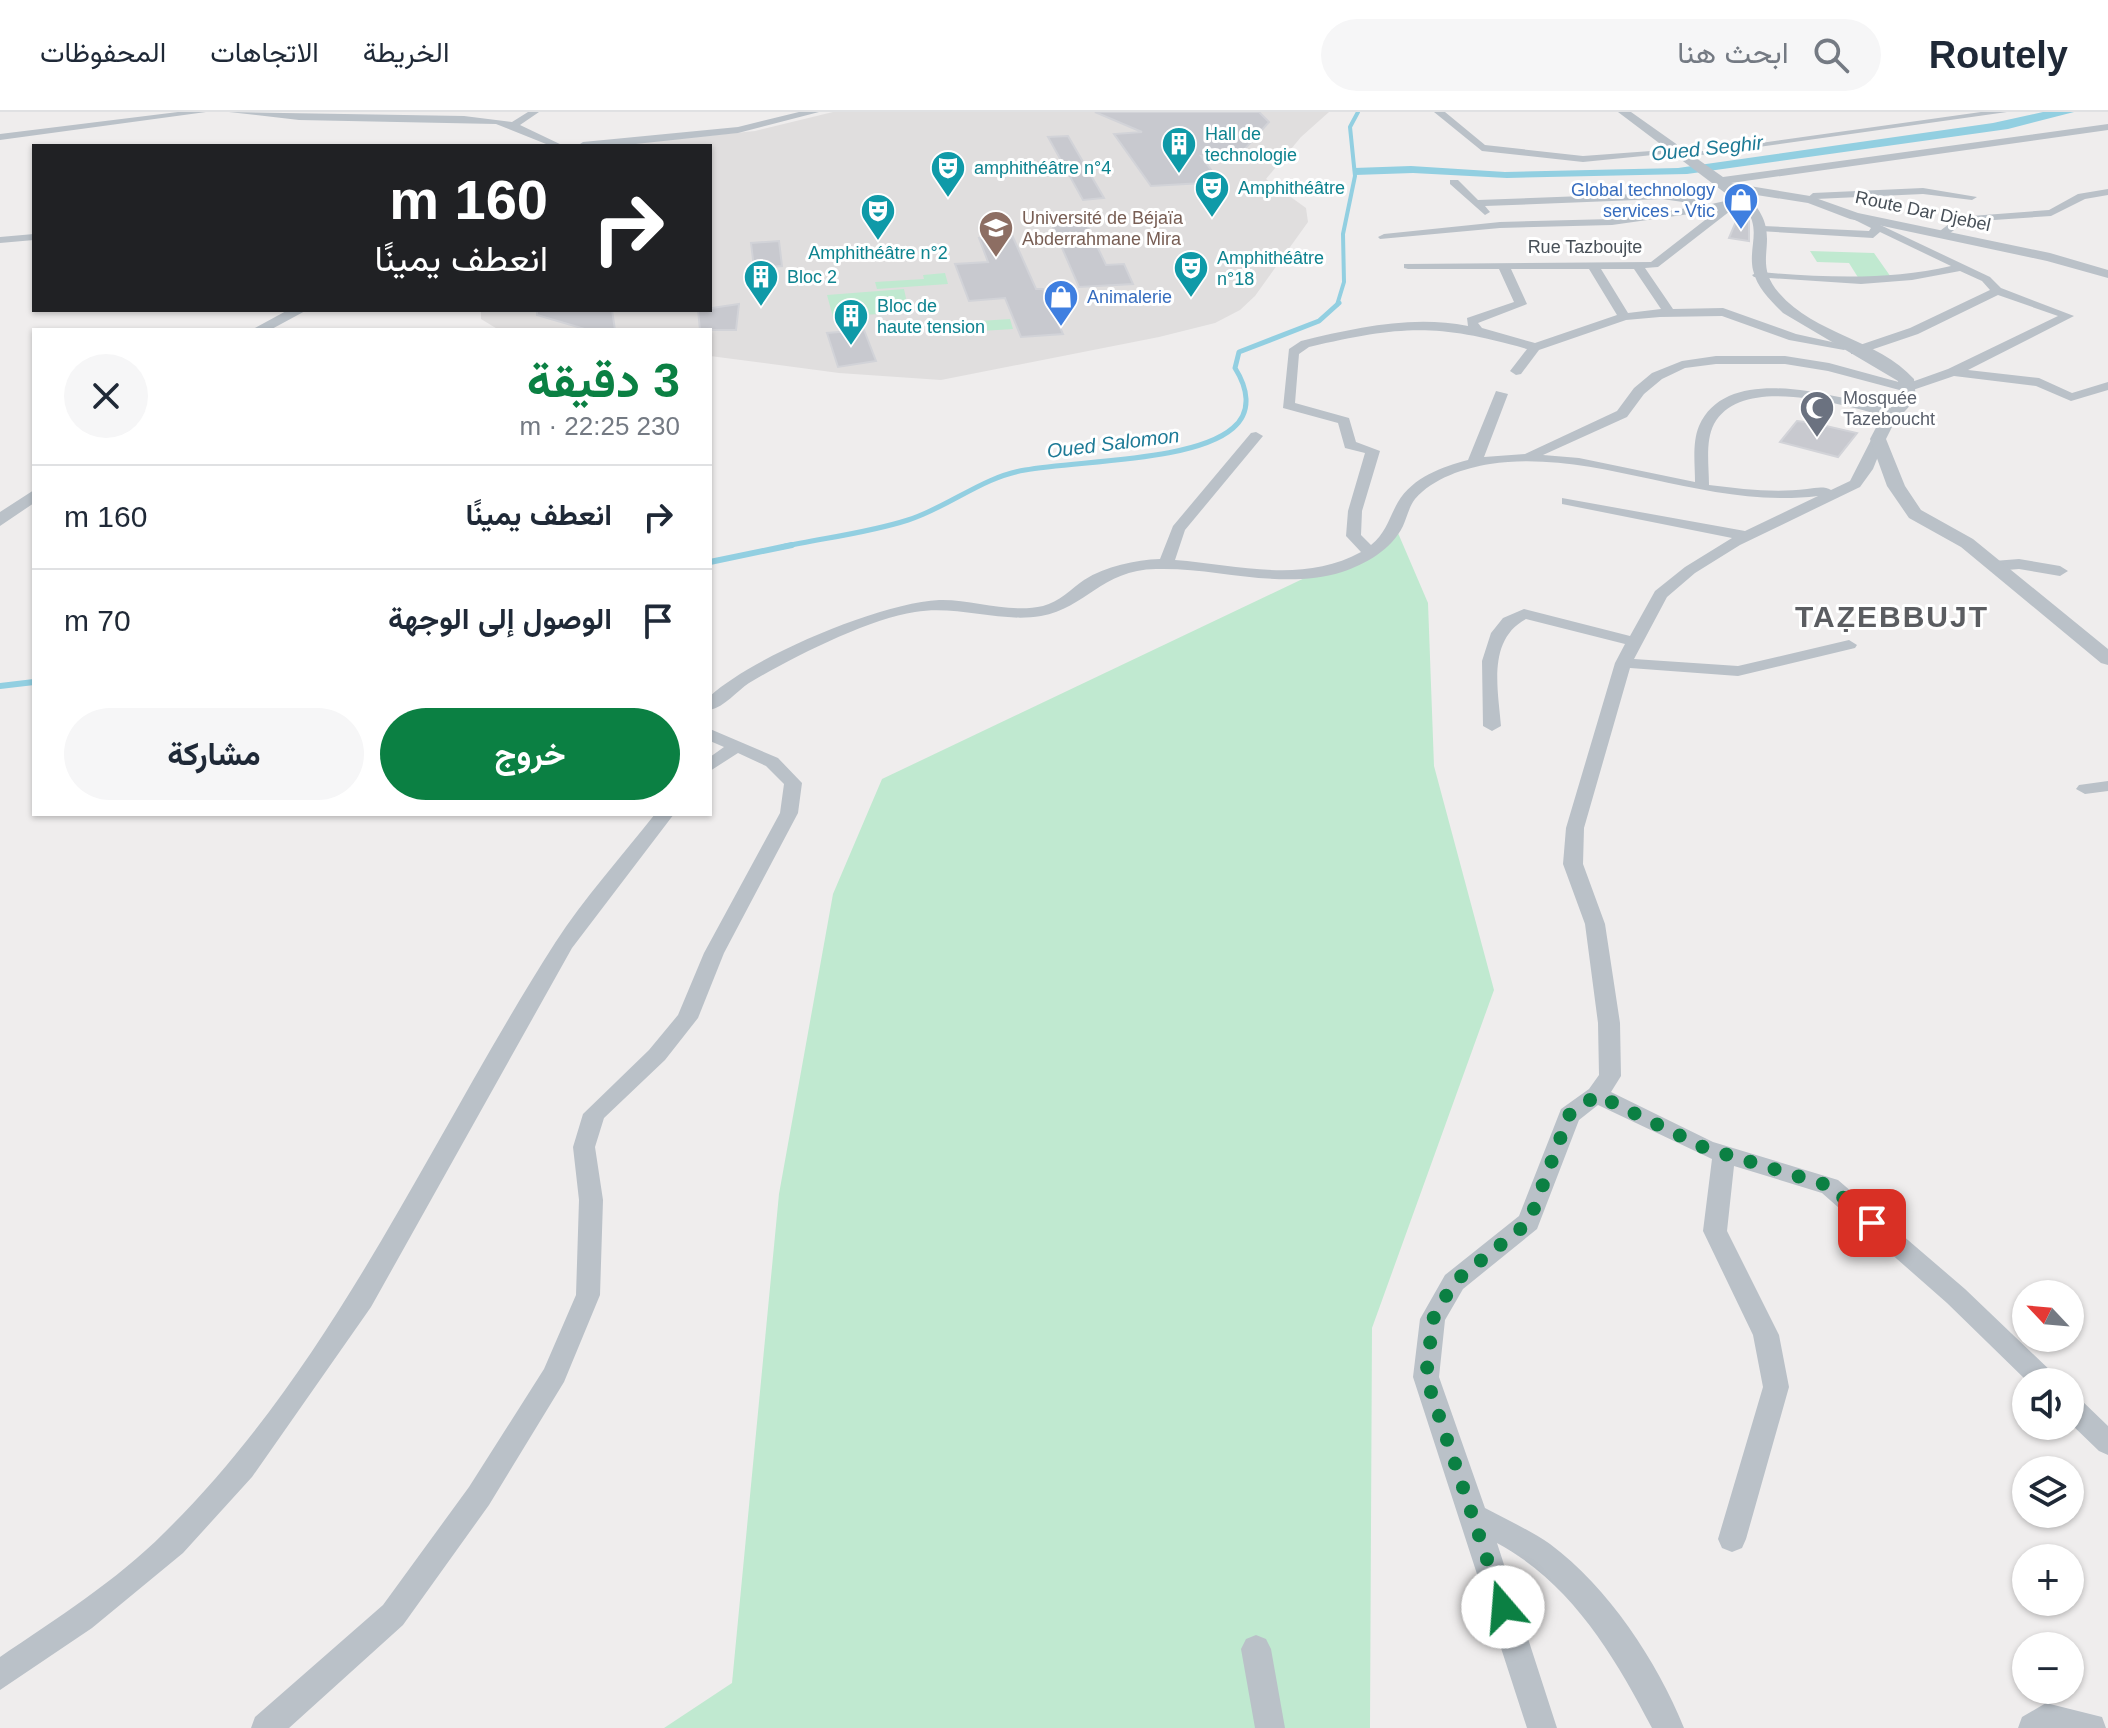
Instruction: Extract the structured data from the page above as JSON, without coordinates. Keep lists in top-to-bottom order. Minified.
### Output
{"streets":{"street":["Route Dar Djebel","Rue Tazboujte"]},"crossings":[["Route Dar Djebel","Rue Tazboujte"]],"districts":["TAẒEBBUJT"],"water":["Oued Seghir","Oued Salomon"],"places":{"building":["Hall de technologie","Bloc 2","Bloc de haute tension"],"theatre":["amphithéâtre n°4","Amphithéâtre","Amphithéâtre n°2","Amphithéâtre n°18"],"shop":["Global technology services - Vtic","Animalerie"],"school or university":["Université de Béjaïa Abderrahmane Mira"],"mosque":["Mosquée Tazeboucht"]},"north":"top left","page":{"header":"Routely","search":"ابحث هنا","nav":["الخريطة","الاتجاهات","المحفوظات"],"turn":["160 m","انعطف يمينًا"],"heading":["3 دقيقة","230 m · 22:25"],"list":[{"name":"انعطف يمينًا","value":"160 m"},{"name":"الوصول إلى الوجهة","value":"70 m"}],"buttons":["خروج","مشاركة"],"map_buttons":["+","−"]}}
